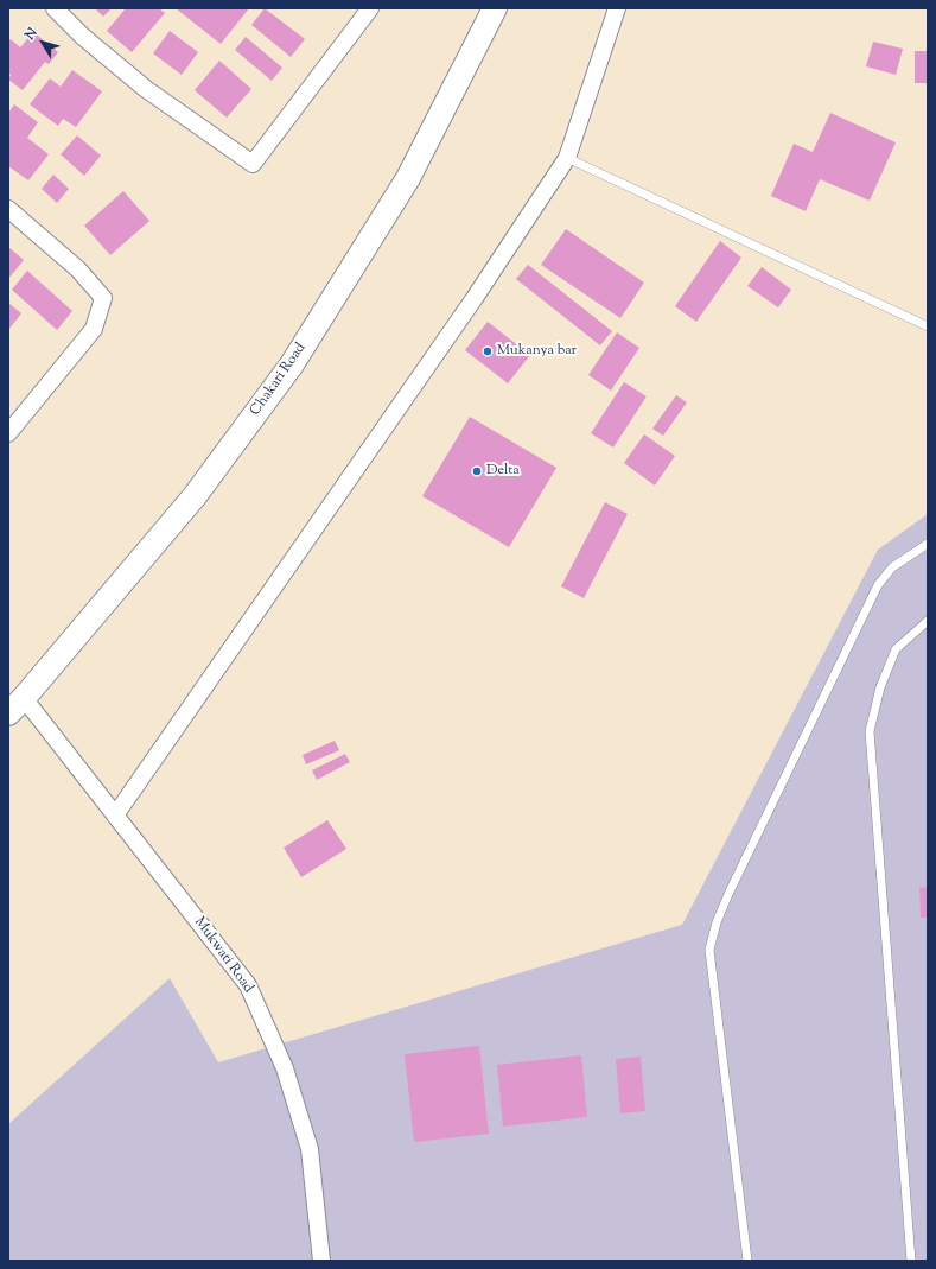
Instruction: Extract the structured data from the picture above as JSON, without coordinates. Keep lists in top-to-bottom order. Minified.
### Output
{"streets":{"main road":["Chakari Road"],"street":["Mukwati Road"]},"crossings":[["Chakari Road","Mukwati Road"]],"places":["Mukanya bar","Delta"],"north":"top left"}
